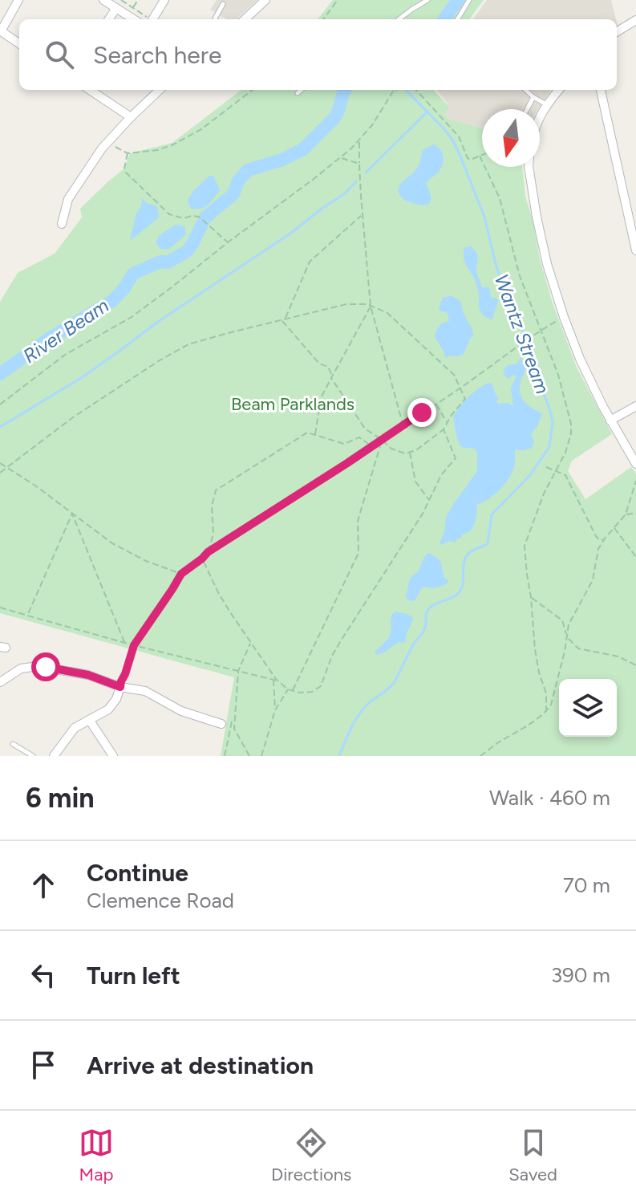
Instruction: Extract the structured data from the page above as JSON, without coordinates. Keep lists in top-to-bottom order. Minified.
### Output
{"water":["River Beam","Wantz Stream"],"parks":["Beam Parklands"],"north":"bottom","page":{"search":"Search here","heading":["6 min","Walk · 460 m"],"list":[["Continue","Clemence Road","70 m"],["Turn left","390 m"],"Arrive at destination"],"nav":["Map","Directions","Saved"]}}
